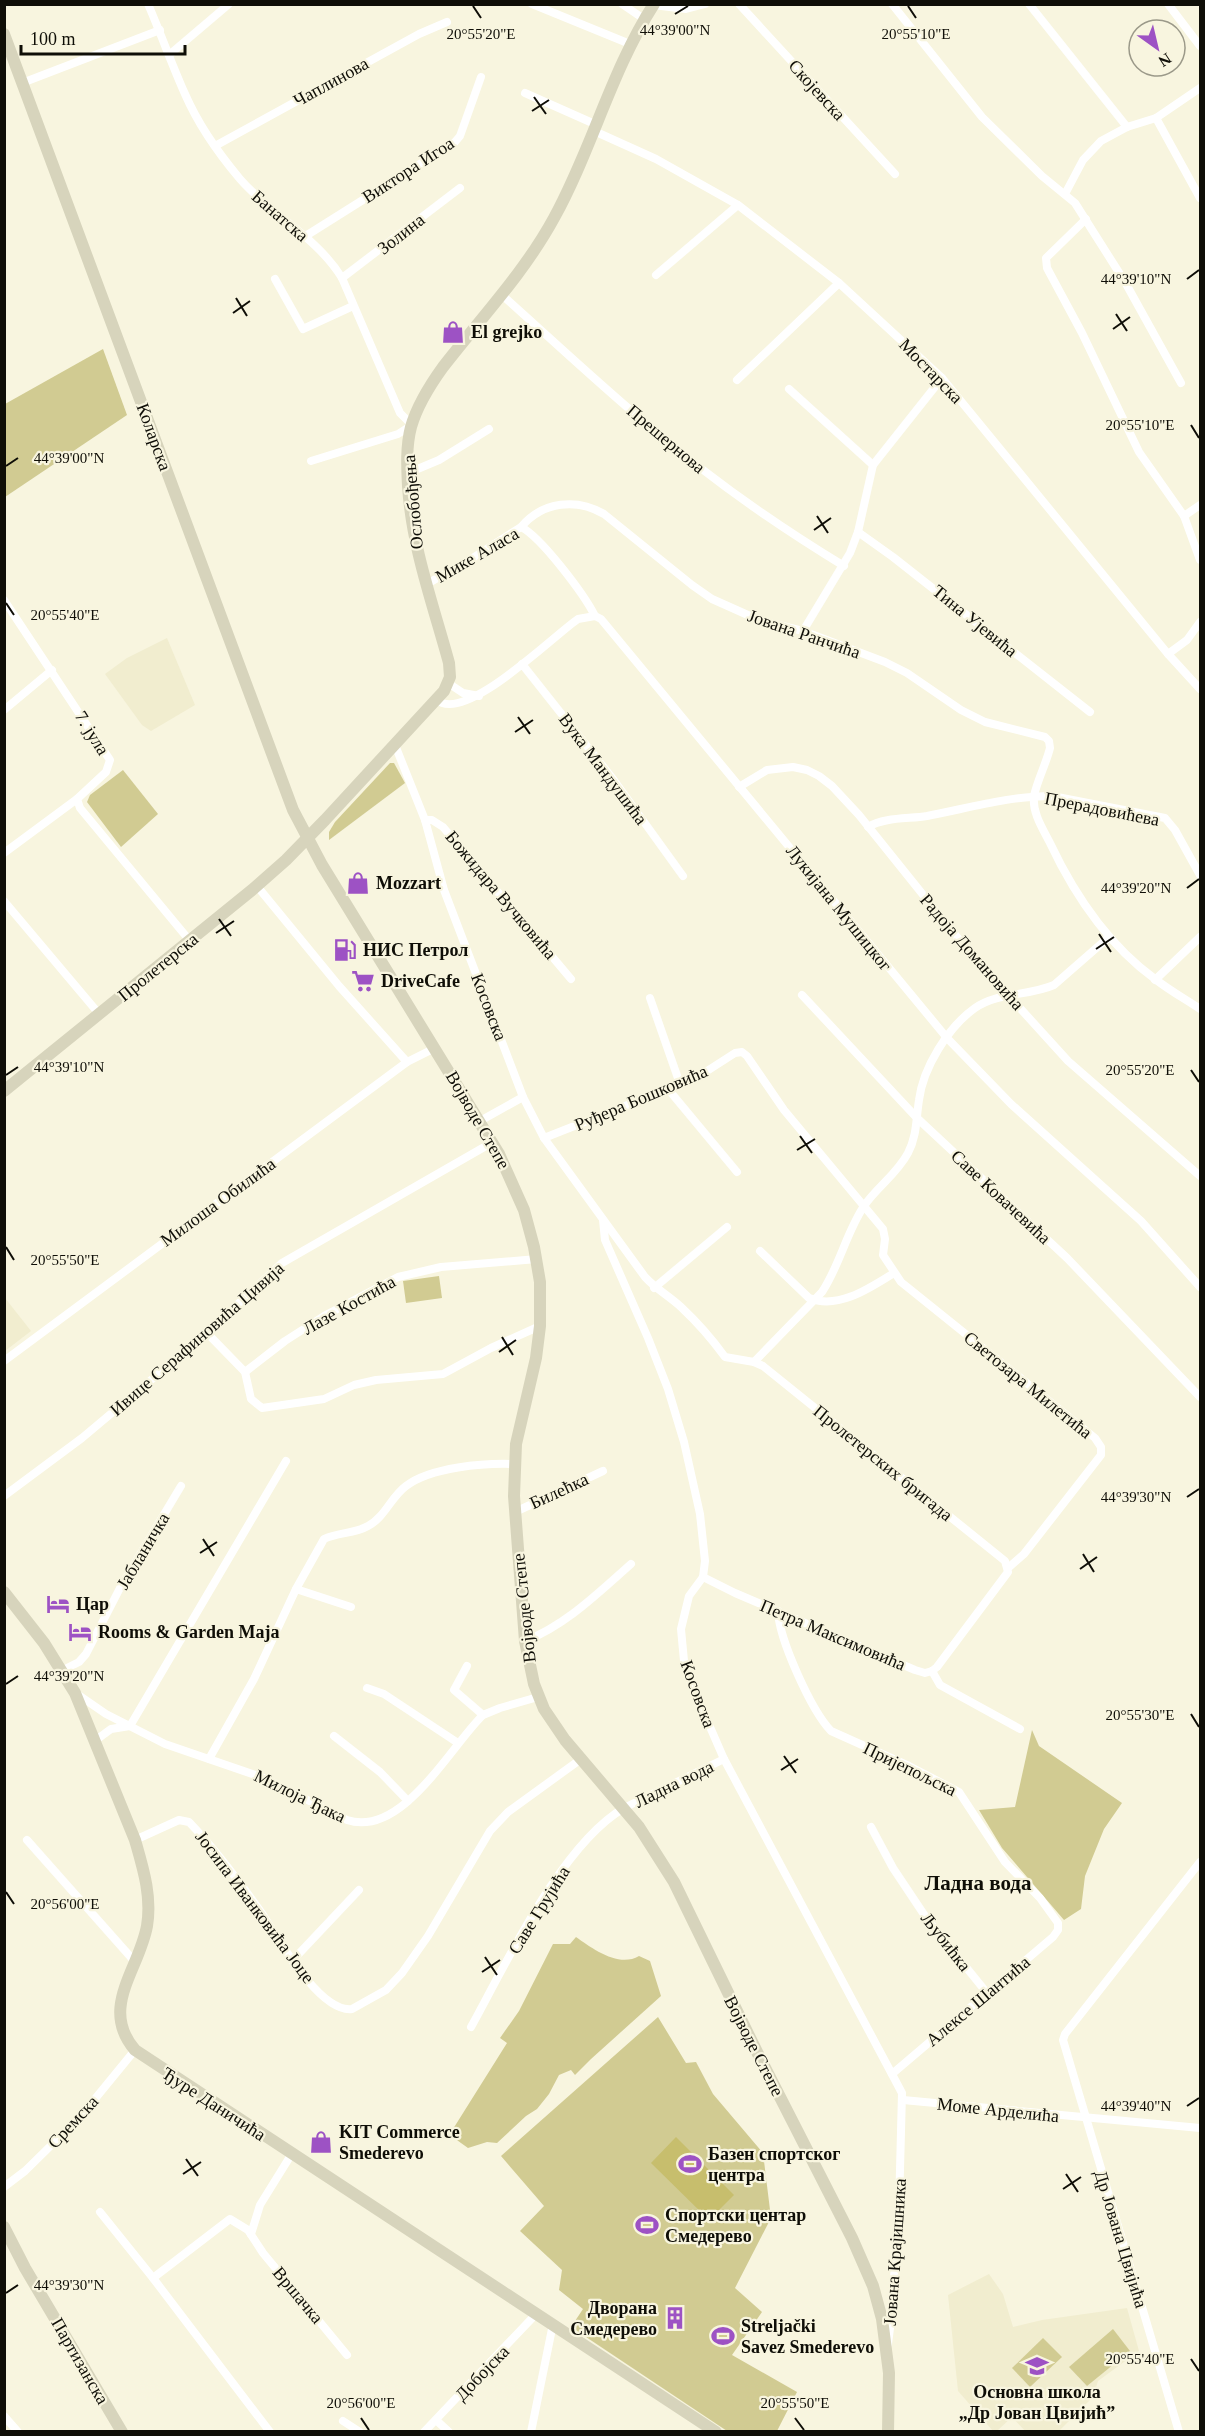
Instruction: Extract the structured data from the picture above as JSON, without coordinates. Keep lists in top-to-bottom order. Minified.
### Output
{"streets":{"street":["Чаплинова","Скојевска","Виктора Игоа","Банатска","Золина","Мостарска","Коларска","Прешернова","Ослобођења","Мике Аласа","Тина Ујевића","Јована Ранчића","7. јула","Вука Мандушића","Прерадовићева","Божидара Вучковића","Лукијана Мушицког","Радоја Домановића","Пролетерска","Косовска","Руђера Бошковића","Војводе Степе","Саве Ковачевића","Милоша Обилића","Лазе Костића","Ивице Серафиновића Цивија","Светозара Милетића","Пролетерских бригада","Билећка","Јабланичка","Петра Максимовића","Пријепољска","Ладна вода","Милоја Ђака","Јосипа Иванковића Јоце","Саве Грујића","Љубићка","Алексе Шантића","Ђуре Даничића","Моме Арделића","Сремска","Др Јована Цвијића","Јована Крајишника","Вршачка","Партизанска","Добојска"]},"crossings":[["Чаплинова","Банатска"],["Виктора Игоа","Банатска"],["Банатска","Золина"],["Банатска","Ослобођења"],["Мостарска","Ослобођења"],["Коларска","Пролетерска"],["Коларска","Војводе Степе"],["Прешернова","Ослобођења"],["Ослобођења","Мике Аласа"],["Мике Аласа","Јована Ранчића"],["Мике Аласа","Лукијана Мушицког"],["Јована Ранчића","Прерадовићева"],["Прерадовићева","Радоја Домановића"],["Божидара Вучковића","Косовска"],["Лукијана Мушицког","Радоја Домановића"],["Пролетерска","Војводе Степе"],["Косовска","Руђера Бошковића"],["Косовска","Пролетерских бригада"],["Косовска","Петра Максимовића"],["Косовска","Ладна вода"],["Косовска","Алексе Шантића"],["Косовска","Јована Крајишника"],["Руђера Бошковића","Светозара Милетића"],["Војводе Степе","Милоша Обилића"],["Војводе Степе","Лазе Костића"],["Војводе Степе","Ивице Серафиновића Цивија"],["Војводе Степе","Билећка"],["Војводе Степе","Ладна вода"],["Војводе Степе","Милоја Ђака"],["Војводе Степе","Јосипа Иванковића Јоце"],["Војводе Степе","Саве Грујића"],["Војводе Степе","Јована Крајишника"],["Светозара Милетића","Пролетерских бригада"],["Јабланичка","Ђуре Даничића"],["Петра Максимовића","Пријепољска"],["Пријепољска","Алексе Шантића"],["Ладна вода","Саве Грујића"],["Милоја Ђака","Ђуре Даничића"],["Јосипа Иванковића Јоце","Ђуре Даничића"],["Љубићка","Алексе Шантића"],["Алексе Шантића","Јована Крајишника"],["Ђуре Даничића","Сремска"],["Ђуре Даничића","Добојска"],["Моме Арделића","Др Јована Цвијића"],["Моме Арделића","Јована Крајишника"]],"districts":["Ладна вода"],"places":{"shop":["El grejko","Mozzart","KIT Commerce Smederevo"],"fuel station":["НИС Петрол"],"supermarket":["DriveCafe"],"hotel":["Цар","Rooms & Garden Maja"],"sports":["Базен спортског центра","Спортски центар Смедерево","Streljački Savez Smederevo"],"building":["Дворана Смедерево"],"school or university":["Основна школа „Др Јован Цвијић”"]},"scale_bar":"100 m","north":"bottom right","coordinates":["44°39'00\"N","20°55'20\"E","20°55'10\"E","44°39'10\"N","20°55'40\"E","44°39'20\"N","20°55'50\"E","44°39'30\"N","20°55'30\"E","20°56'00\"E","44°39'40\"N"]}
